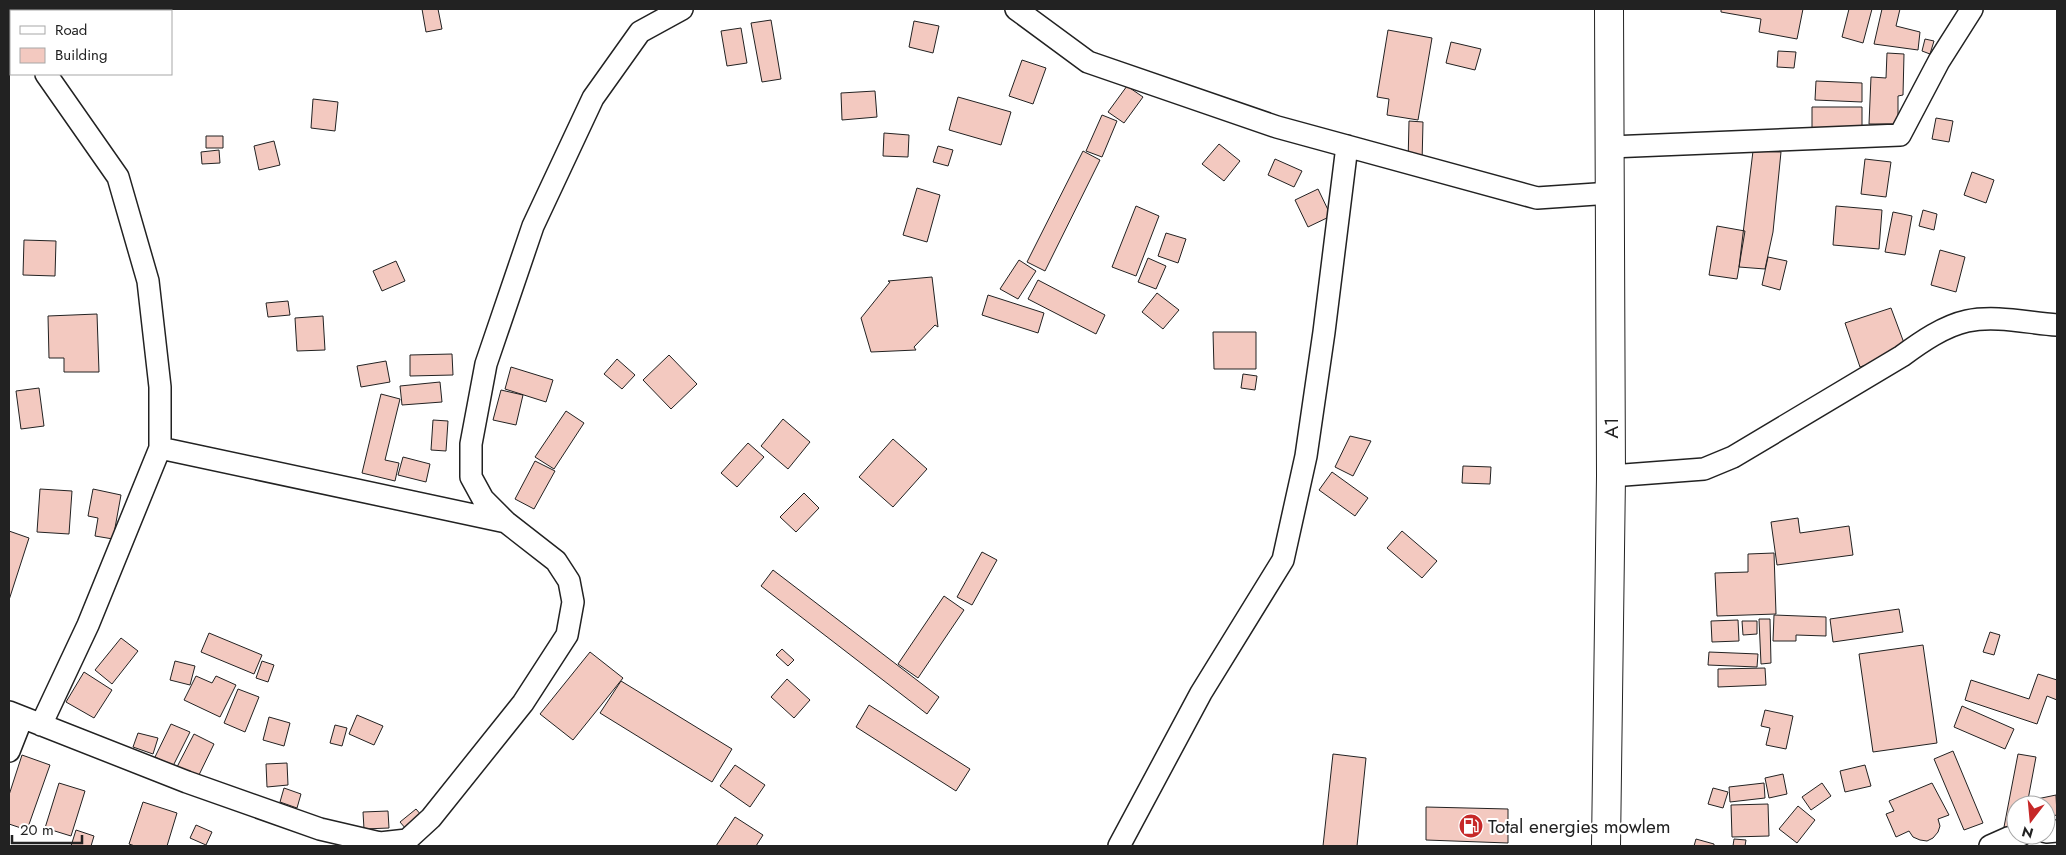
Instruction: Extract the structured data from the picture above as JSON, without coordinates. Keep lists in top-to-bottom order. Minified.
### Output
{"streets":{"highway":["A1"]},"places":{"fuel station":["Total energies mowlem"]},"legend":["Road","Building"],"scale_bar":"20 m","north":"bottom"}
